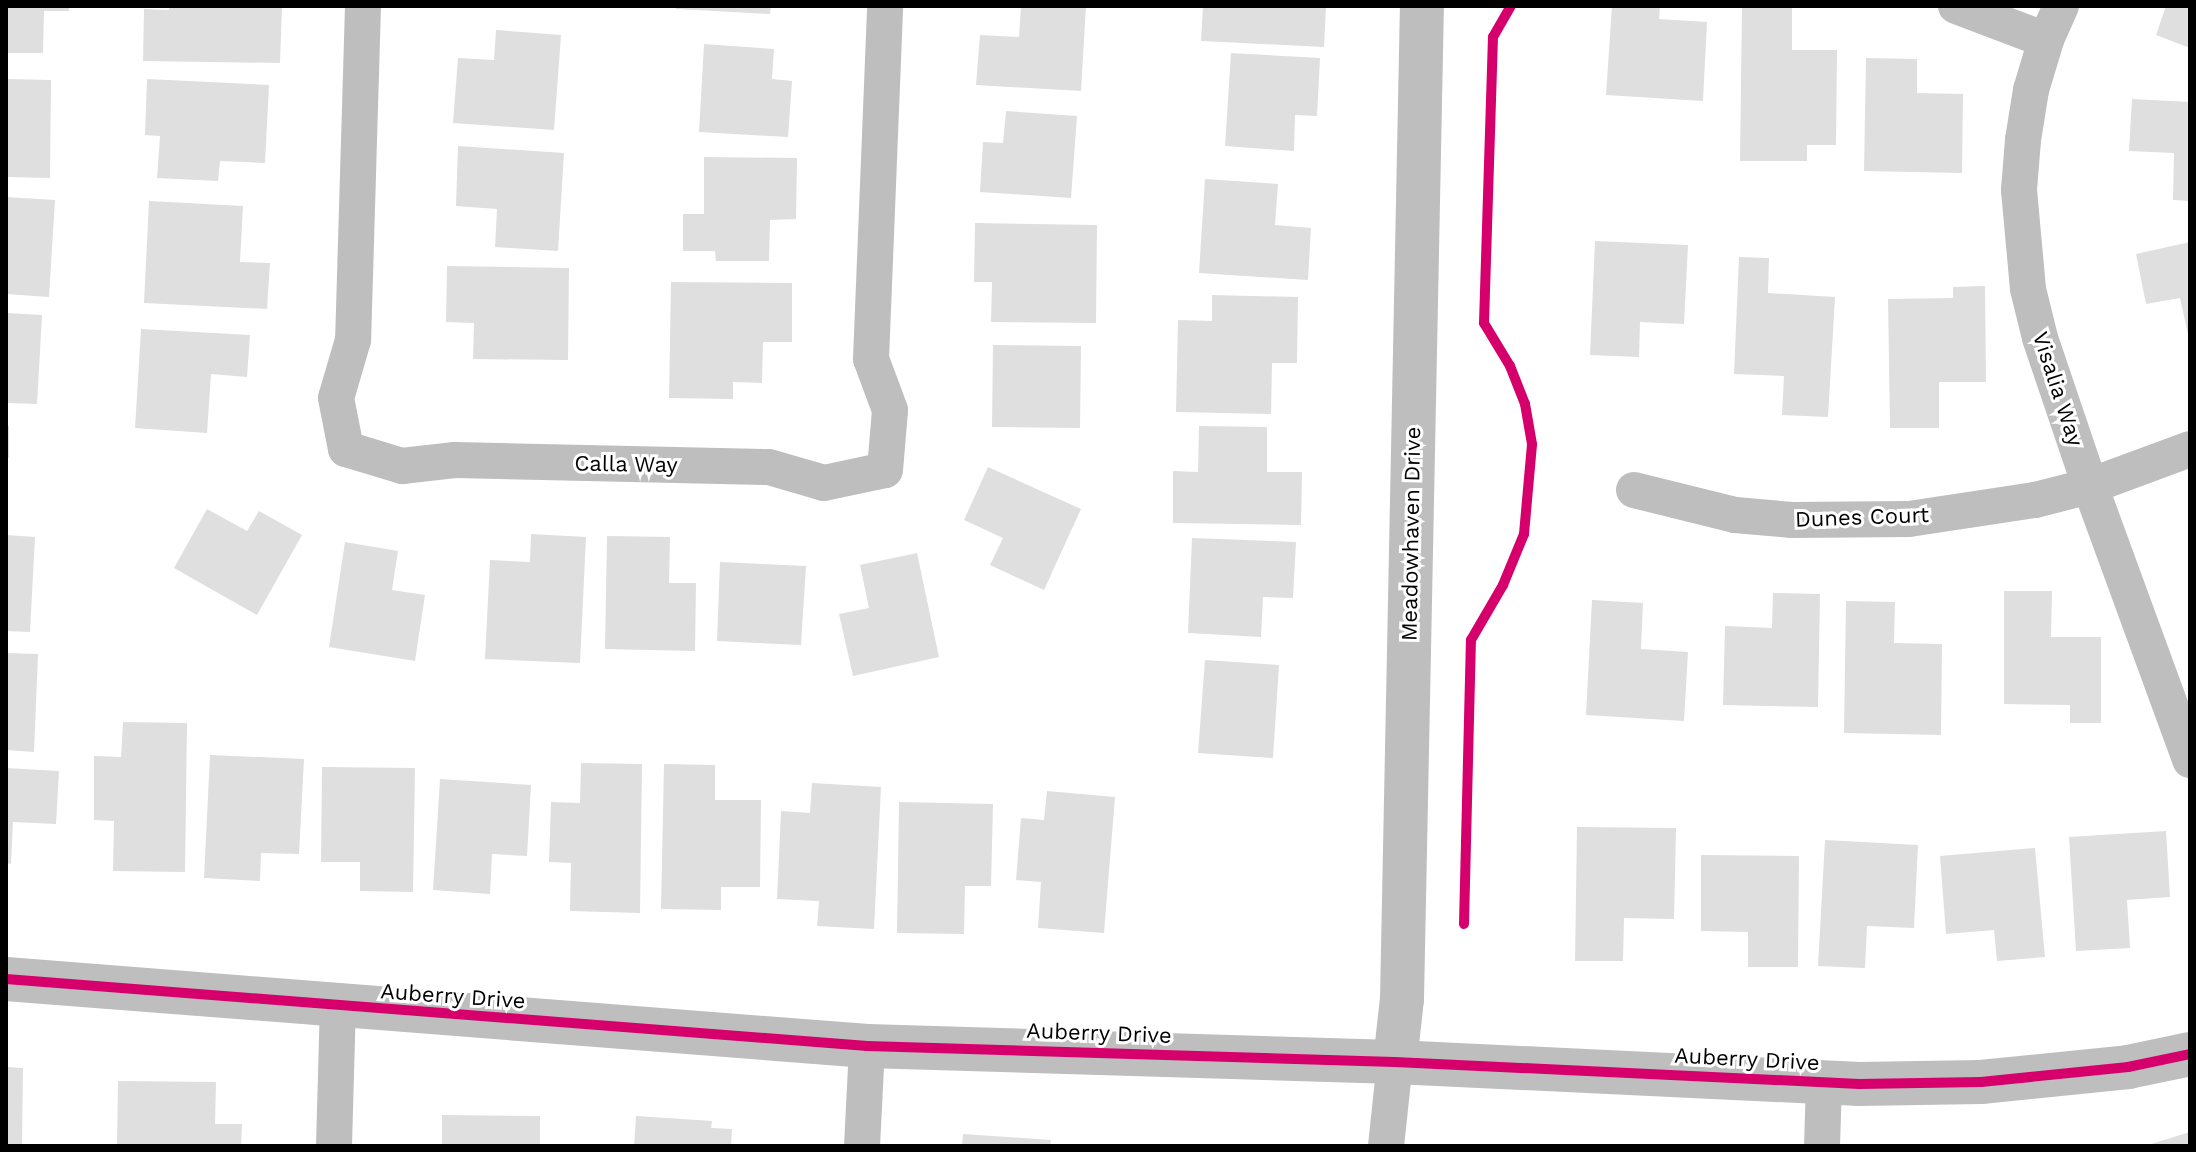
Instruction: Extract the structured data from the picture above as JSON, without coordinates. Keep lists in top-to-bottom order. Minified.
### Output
{"streets":{"street":["Visalia Way","Calla Way","Dunes Court","Meadowhaven Drive","Auberry Drive"]},"crossings":[["Visalia Way","Dunes Court"],["Meadowhaven Drive","Auberry Drive"]]}
